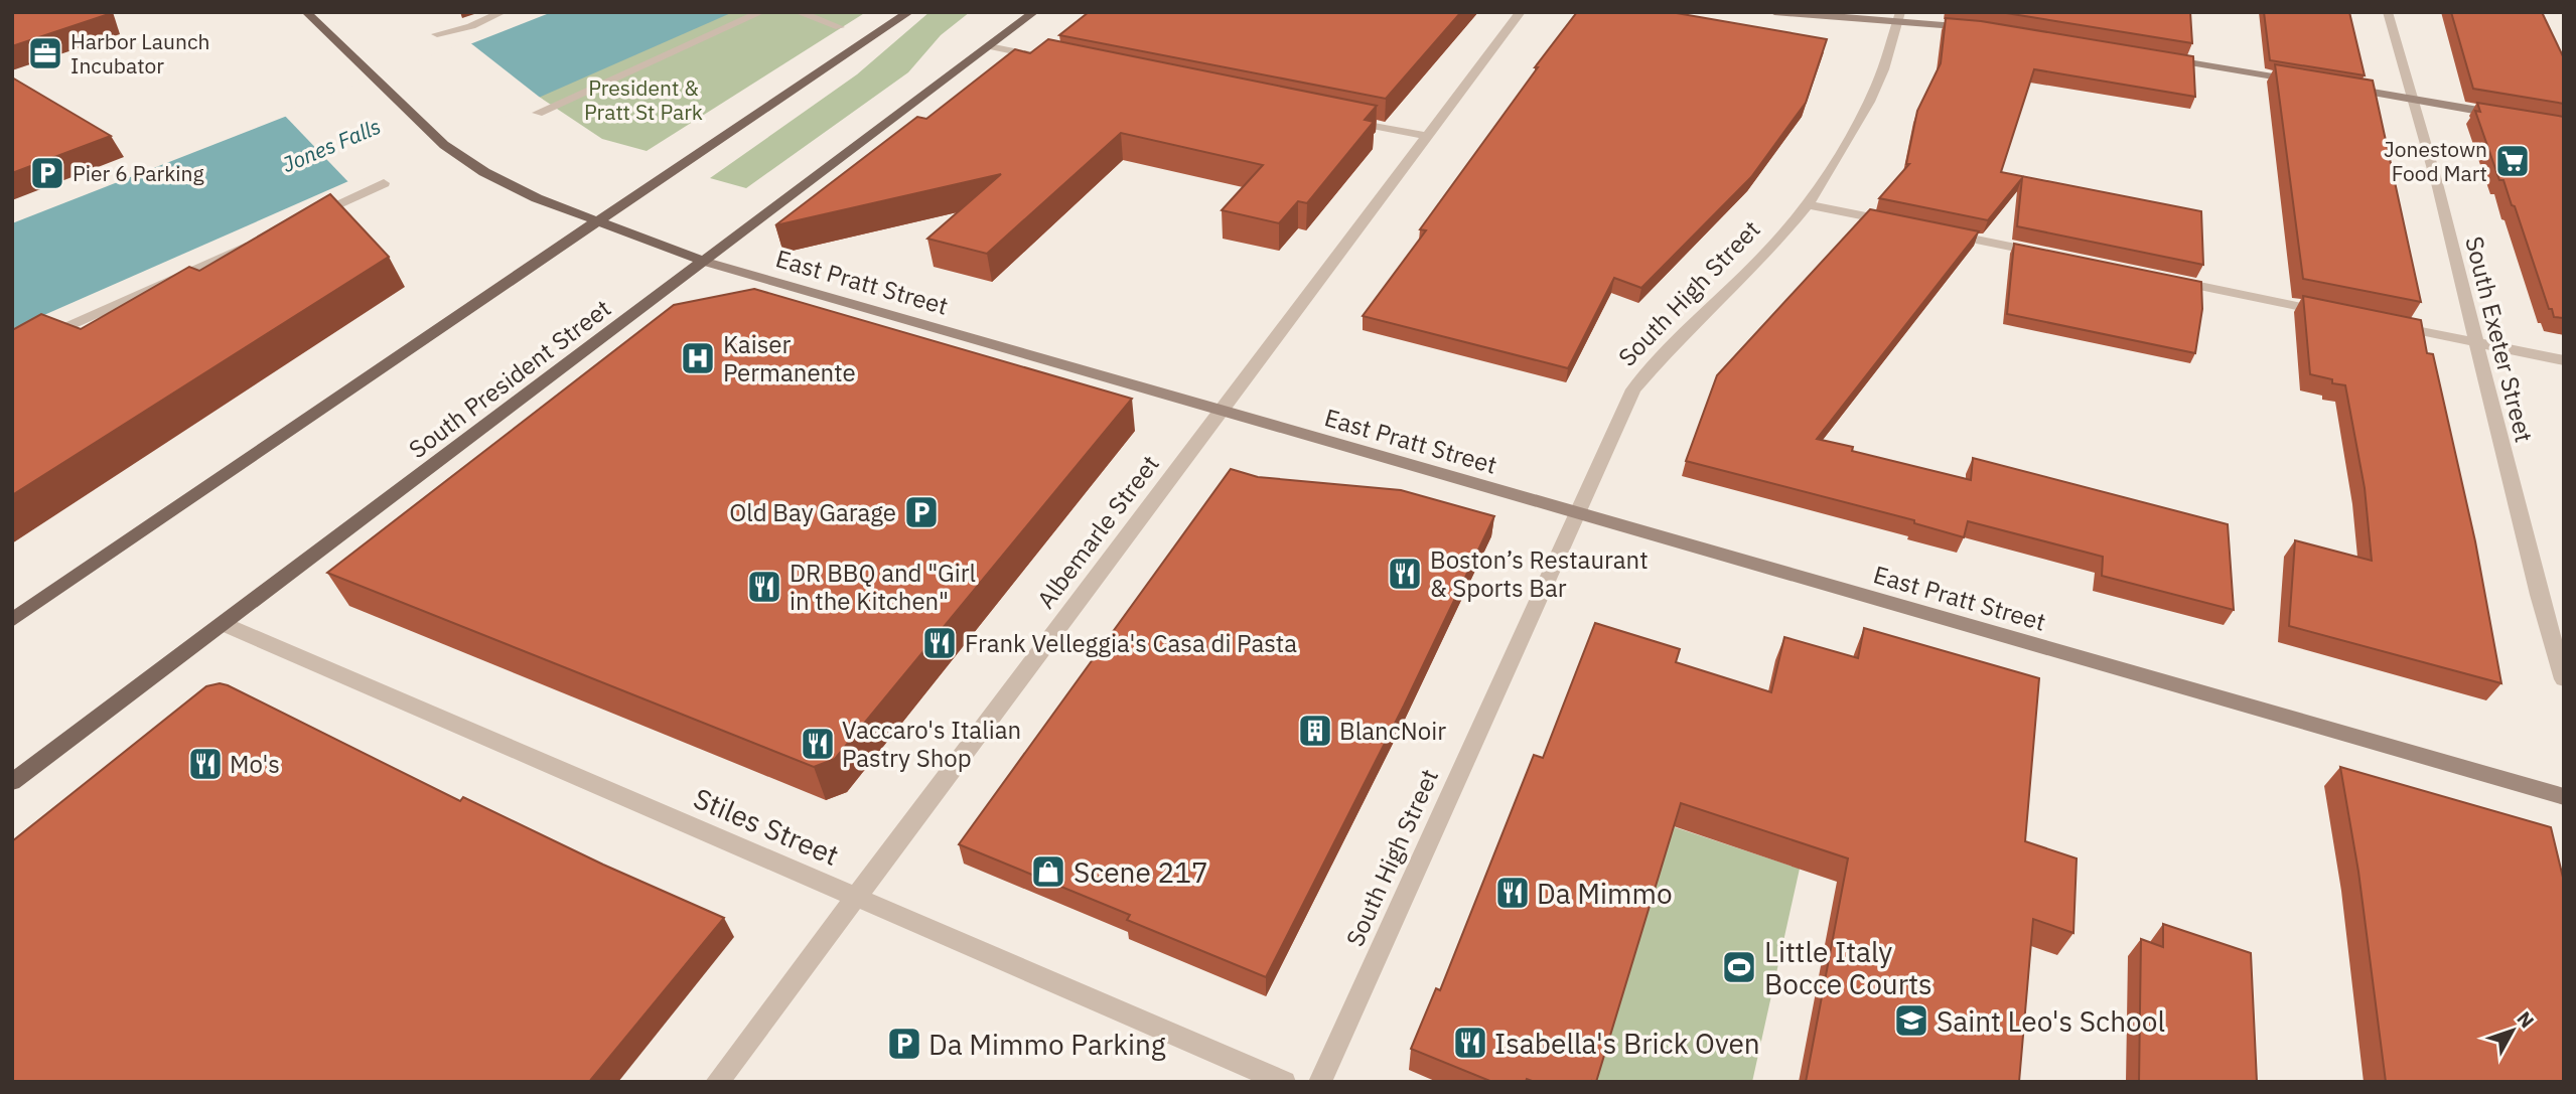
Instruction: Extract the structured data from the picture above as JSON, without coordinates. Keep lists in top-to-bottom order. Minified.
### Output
{"streets":{"main road":["East Pratt Street","South President Street"],"street":["South High Street","South Exeter Street","Albemarle Street","Stiles Street"]},"crossings":[["East Pratt Street","South High Street"],["East Pratt Street","South President Street"],["East Pratt Street","Albemarle Street"],["South President Street","Stiles Street"],["Albemarle Street","Stiles Street"]],"water":["Jones Falls"],"parks":["President & Pratt St Park"],"places":{"office":["Harbor Launch Incubator"],"supermarket":["Jonestown Food Mart"],"parking":["Pier 6 Parking","Old Bay Garage","Da Mimmo Parking"],"hospital":["Kaiser Permanente"],"restaurant":["Boston’s Restaurant & Sports Bar","DR BBQ and \"Girl in the Kitchen\"","Frank Velleggia's Casa di Pasta","Vaccaro's Italian Pastry Shop","Mo's","Da Mimmo","Isabella's Brick Oven"],"building":["BlancNoir"],"shop":["Scene 217"],"sports":["Little Italy Bocce Courts"],"school or university":["Saint Leo's School"]},"north":"top right"}
